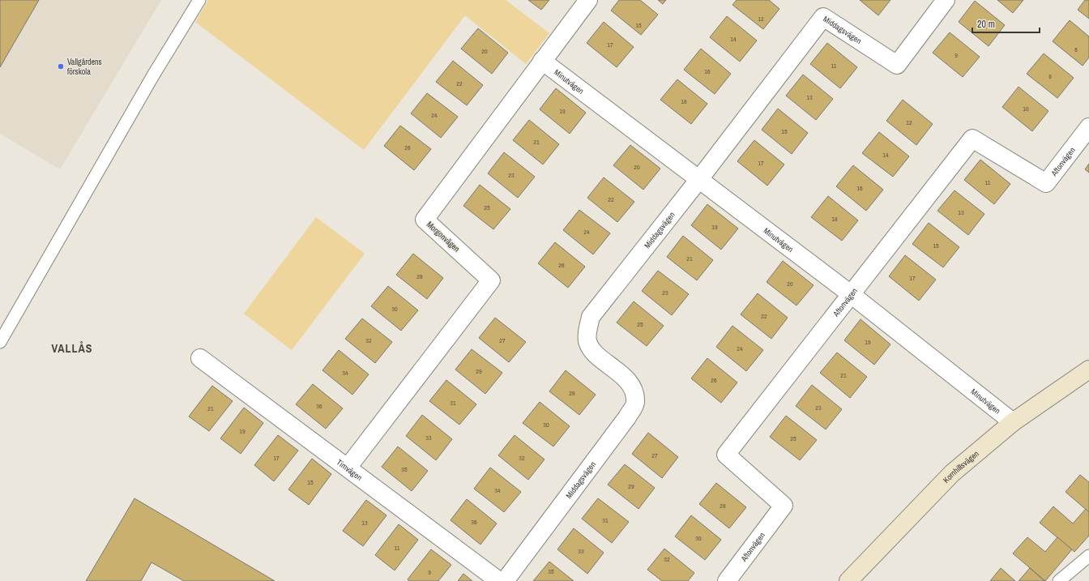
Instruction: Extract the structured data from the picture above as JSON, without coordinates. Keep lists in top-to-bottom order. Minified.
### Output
{"streets":{"street":["Middagsvägen","Minutvägen","Aftonvägen","Morgonvägen","Kornhillsvägen","Timvägen"]},"crossings":[["Middagsvägen","Minutvägen"],["Minutvägen","Aftonvägen"],["Minutvägen","Morgonvägen"],["Minutvägen","Kornhillsvägen"],["Morgonvägen","Timvägen"]],"districts":["VALLÅS"],"places":["Vallgårdens förskola"],"house_numbers":["12","15","14","17","6","20","9","11","16","8","22","13","18","10","19","24","12","15","21","26","14","17","20","23","11","16","22","25","13","18","19","24","15","21","26","28","17","20","23","30","22","25","32","27","19","24","29","34","21","26","28","31","36","23","21","30","19","33","25","27","17","32","35","15","29","34","28","31","36","13","30","11","33","32","35","9"],"scale_bar":"20 m"}
